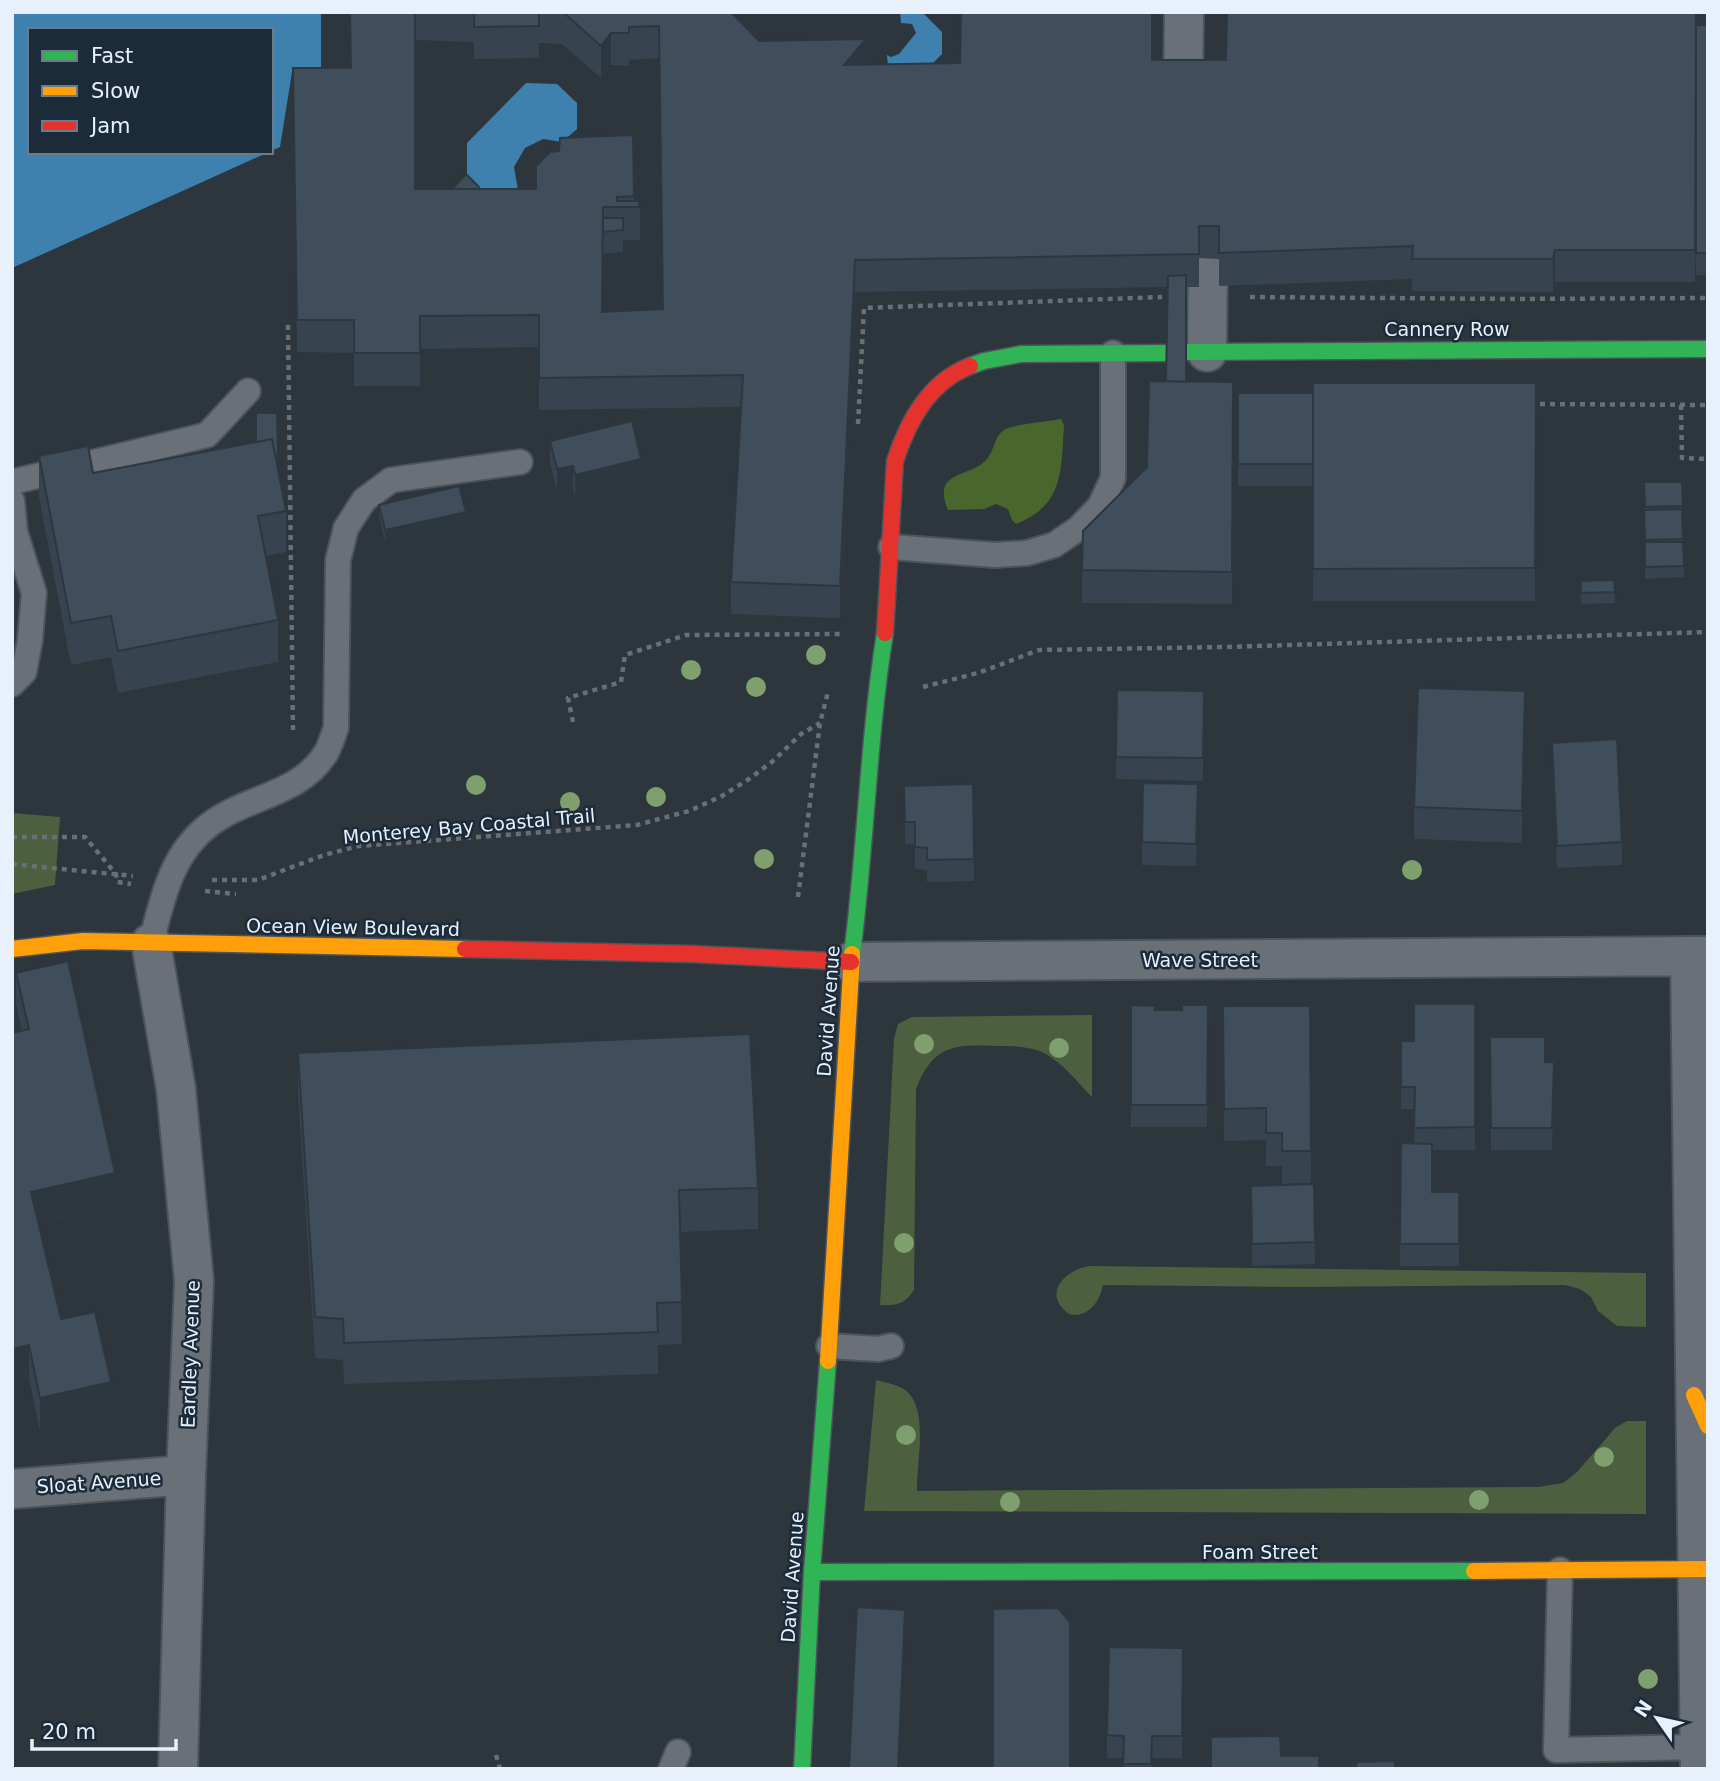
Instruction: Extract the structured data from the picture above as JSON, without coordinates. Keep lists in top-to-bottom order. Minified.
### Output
{"streets":{"street":["Cannery Row","Ocean View Boulevard","Wave Street","David Avenue","Eardley Avenue","Sloat Avenue","Foam Street"],"path":["Monterey Bay Coastal Trail"]},"crossings":[["Ocean View Boulevard","Wave Street"],["Ocean View Boulevard","Eardley Avenue"],["Wave Street","David Avenue"],["David Avenue","Foam Street"],["Eardley Avenue","Sloat Avenue"]],"legend":["Fast","Slow","Jam"],"scale_bar":"20 m","north":"top left"}
